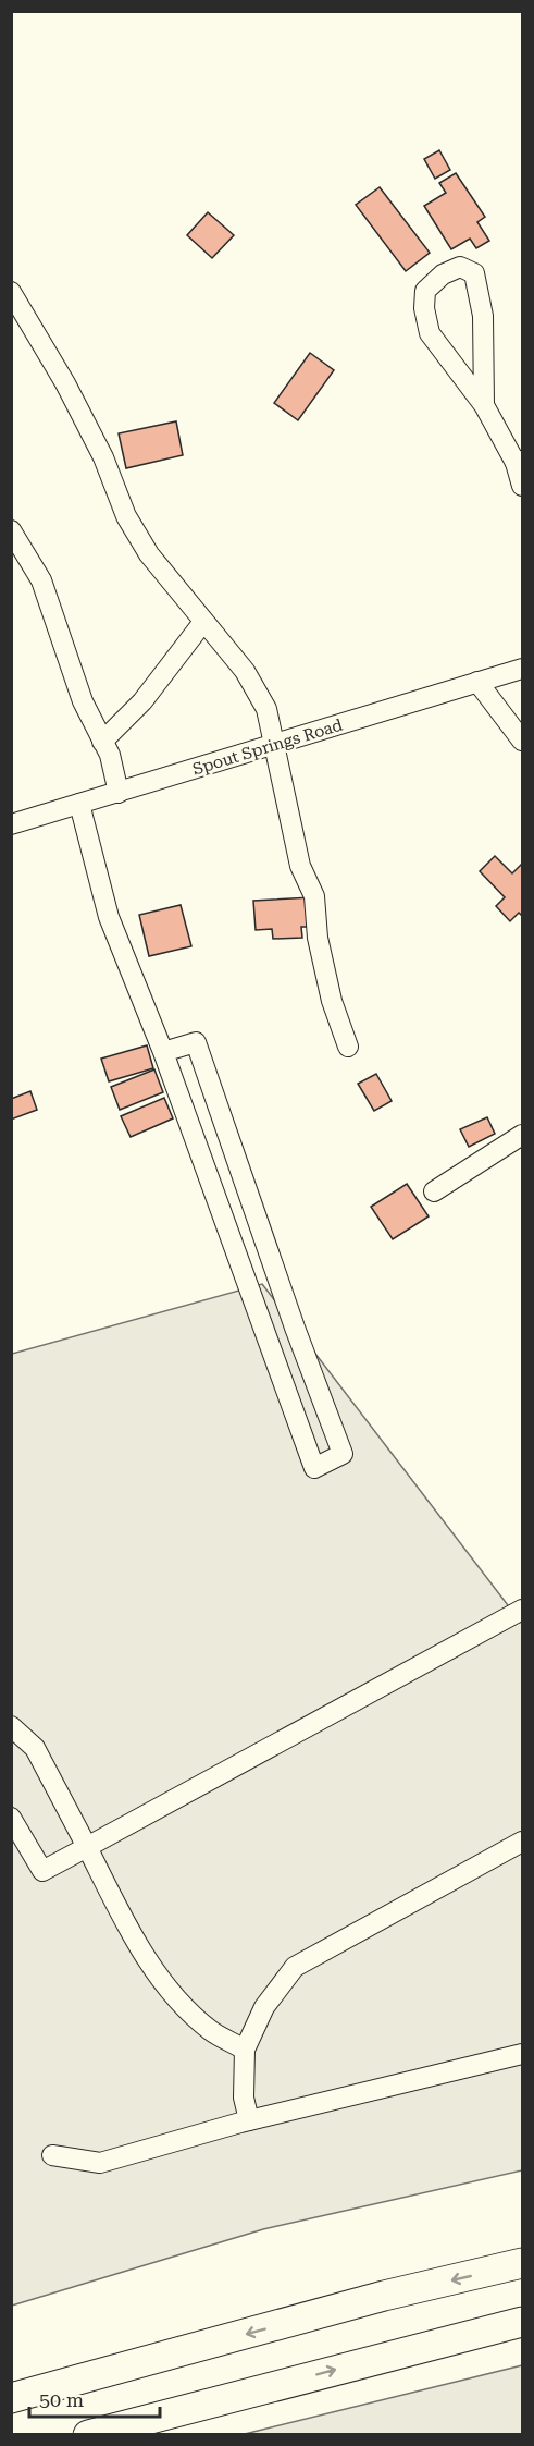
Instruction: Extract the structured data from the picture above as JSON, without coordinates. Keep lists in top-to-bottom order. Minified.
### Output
{"streets":{"street":["Spout Springs Road"]},"scale_bar":"50 m"}
